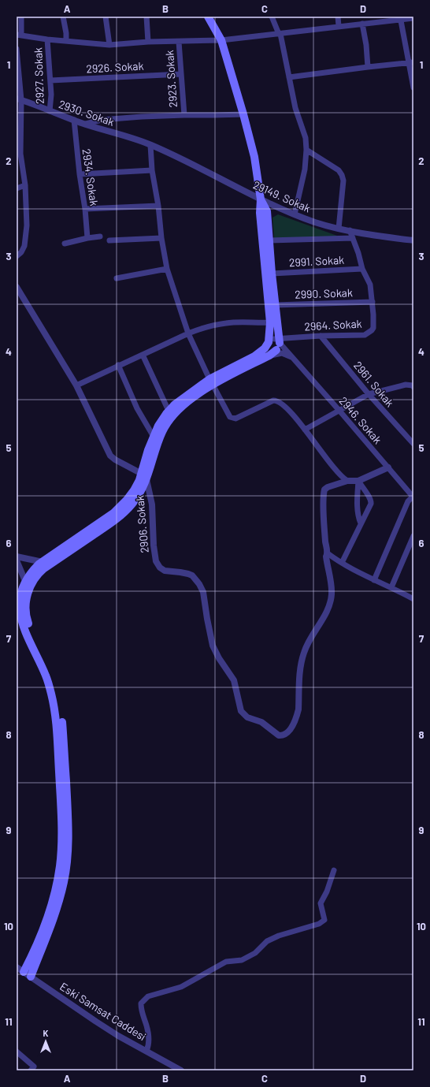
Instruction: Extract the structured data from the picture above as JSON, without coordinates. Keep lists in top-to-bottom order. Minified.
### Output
{"streets":{"street":["2926. Sokak","2927. Sokak","2923. Sokak","2930. Sokak","2934. Sokak","29149. Sokak","2991. Sokak","2990. Sokak","2964. Sokak","2961. Sokak","2946. Sokak","2906. Sokak","Eski Samsat Caddesi"]},"crossings":[["2926. Sokak","2927. Sokak"],["2926. Sokak","2923. Sokak"],["2927. Sokak","2930. Sokak"],["2930. Sokak","2934. Sokak"],["2930. Sokak","29149. Sokak"],["29149. Sokak","2964. Sokak"],["2991. Sokak","2964. Sokak"],["2990. Sokak","2964. Sokak"],["2964. Sokak","2961. Sokak"],["2964. Sokak","2946. Sokak"],["2946. Sokak","2906. Sokak"]],"north":"top","grid":{"columns":["A","B","C","D"],"rows":["1","2","3","4","5","6","7","8","9","10","11"]}}
